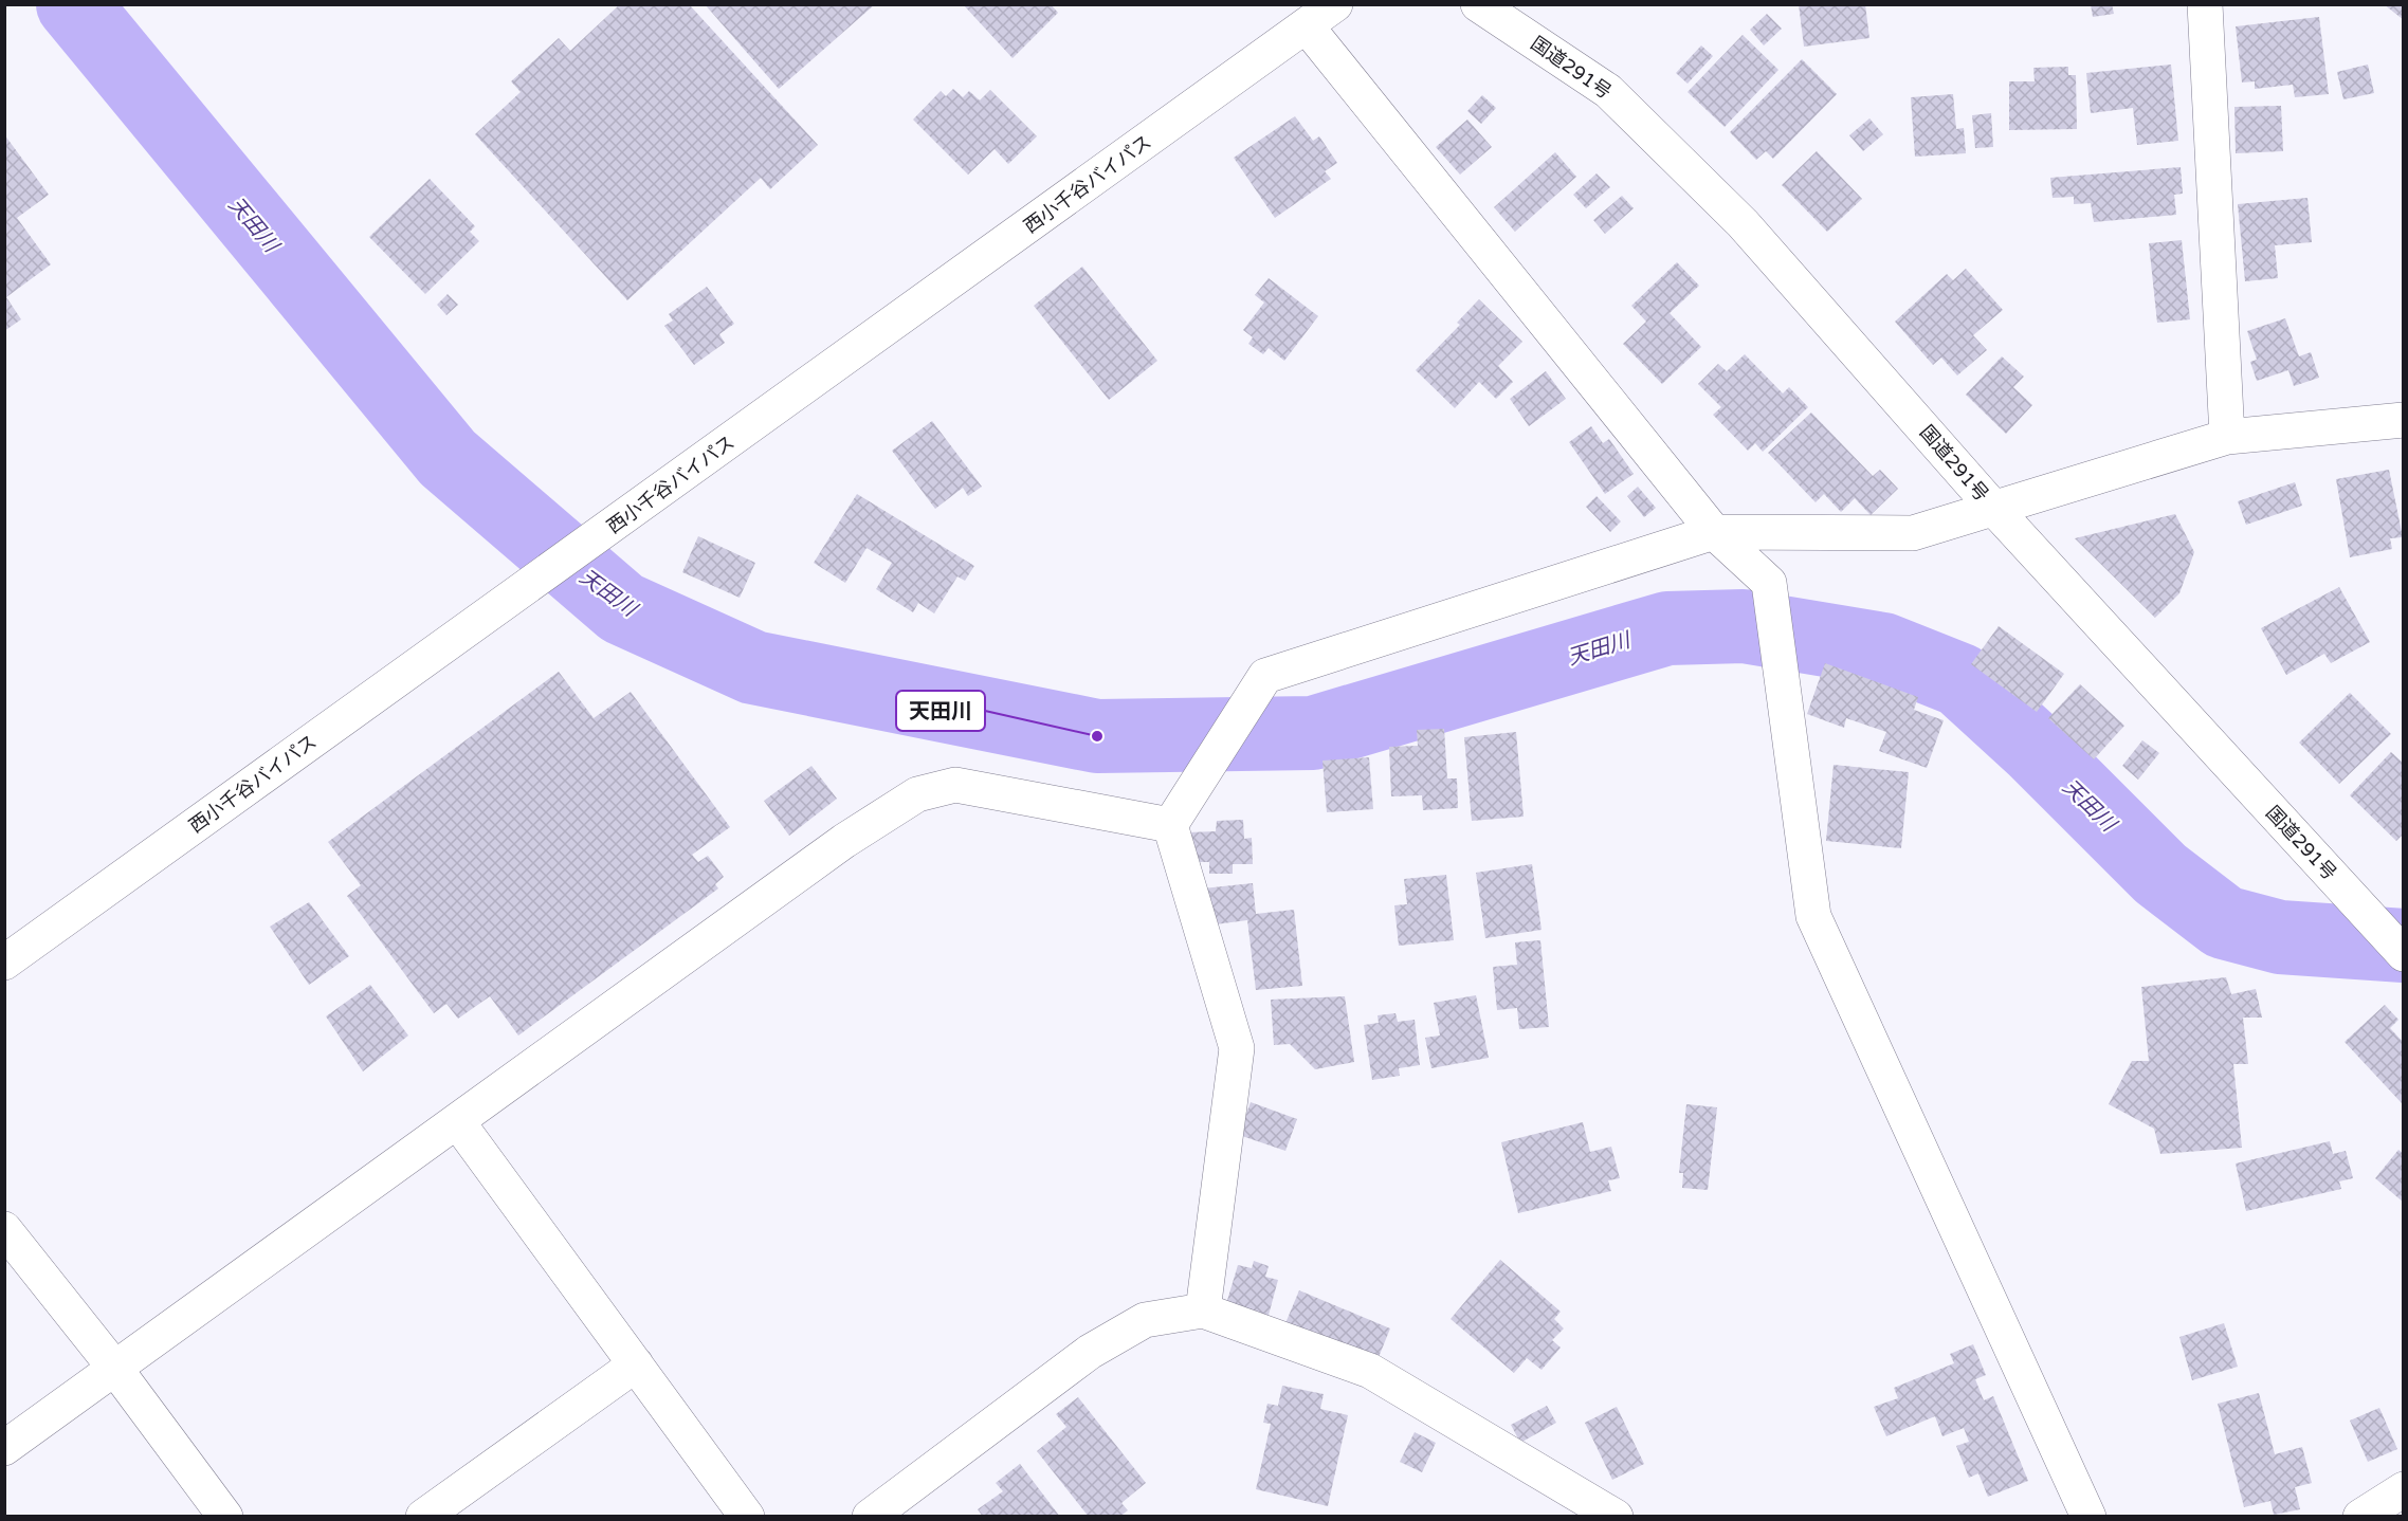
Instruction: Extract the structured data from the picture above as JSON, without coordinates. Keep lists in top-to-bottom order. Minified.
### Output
{"streets":{"main road":["国道291号","西小千谷バイパス"]},"water":["天田川"],"places":["天田川"]}
